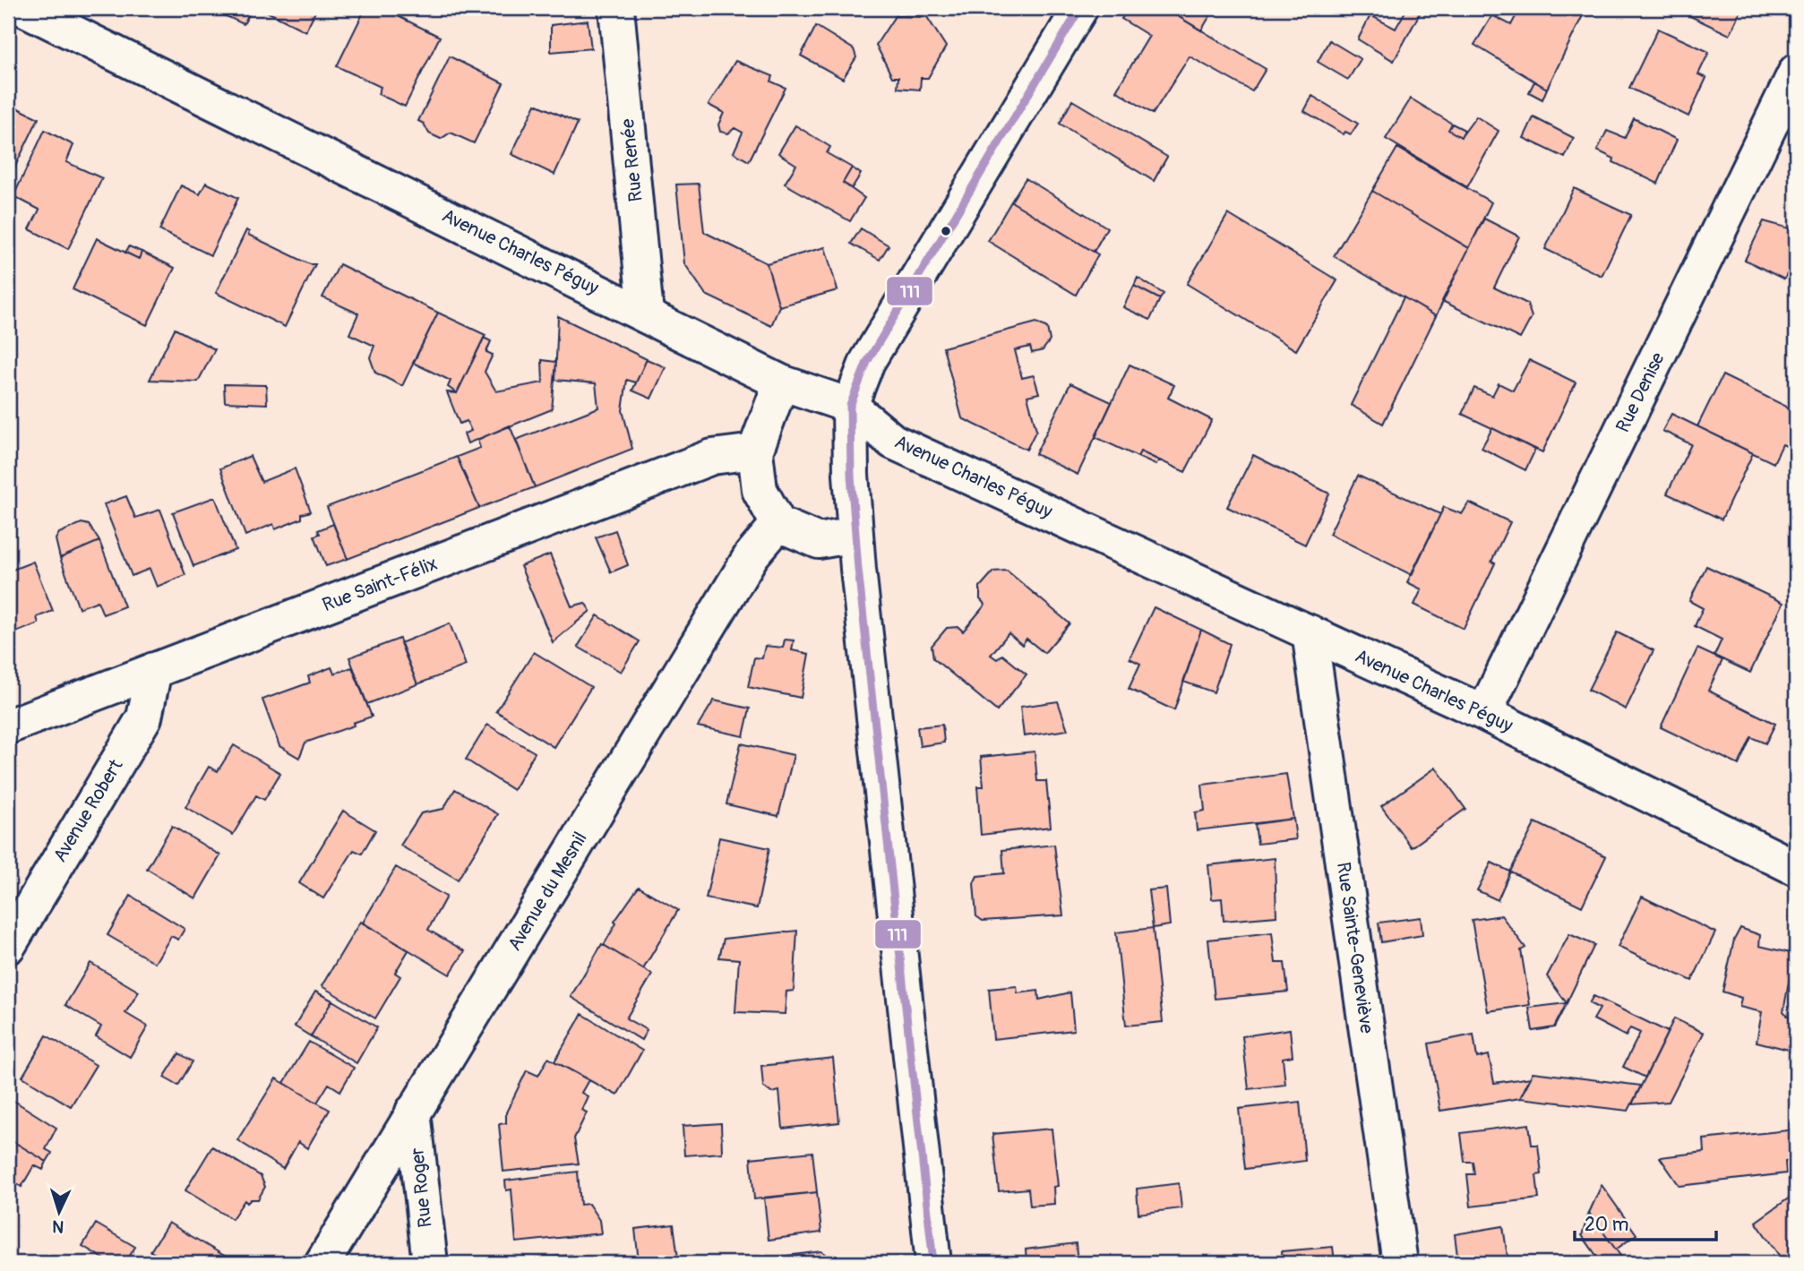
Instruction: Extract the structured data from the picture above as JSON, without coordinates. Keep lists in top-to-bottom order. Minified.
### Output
{"streets":{"street":["Rue Renée","Avenue Charles Péguy","Rue Denise","Rue Saint-Félix","Avenue Robert","Avenue du Mesnil","Rue Sainte-Geneviève","Rue Roger"]},"crossings":[["Rue Renée","Avenue Charles Péguy"],["Avenue Charles Péguy","Rue Denise"],["Avenue Charles Péguy","Rue Sainte-Geneviève"],["Rue Saint-Félix","Avenue Robert"],["Avenue du Mesnil","Rue Roger"]],"lines":["transit line 111"],"scale_bar":"20 m","north":"bottom"}
